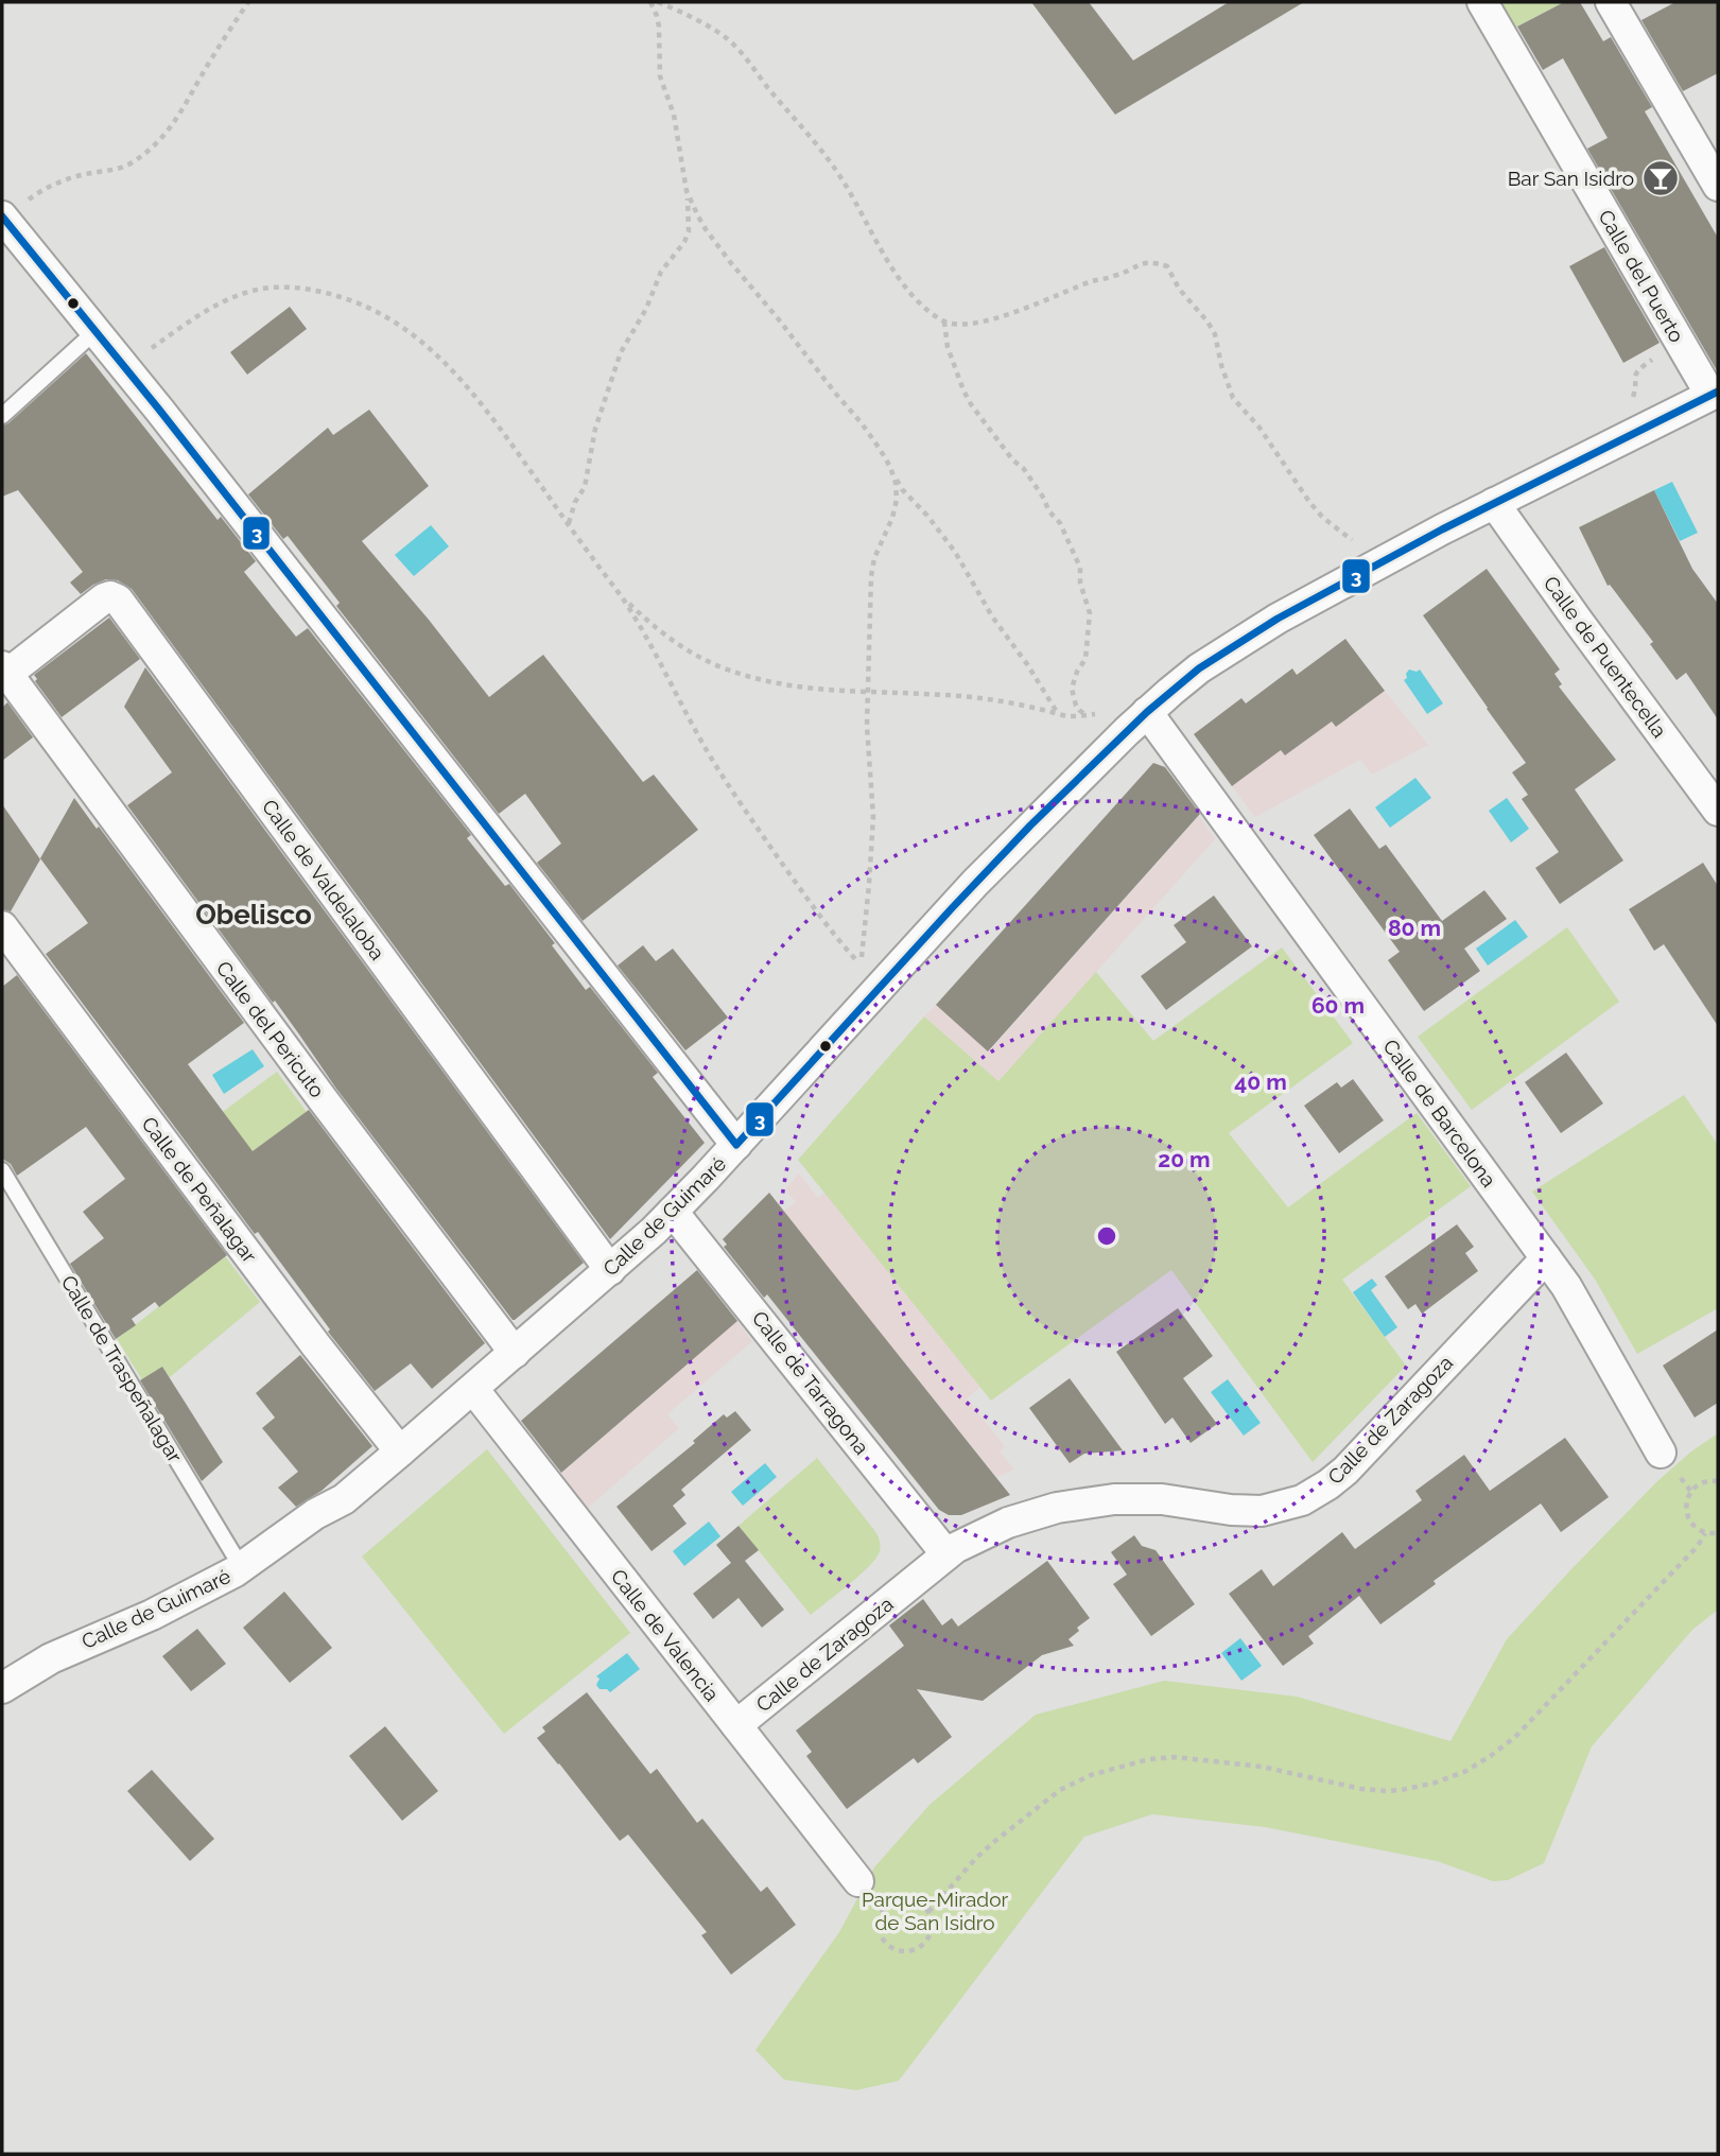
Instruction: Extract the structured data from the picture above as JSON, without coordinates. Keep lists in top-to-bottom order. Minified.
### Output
{"streets":{"street":["Calle del Puerto","Calle de Puentecella","Calle de Valdelaloba","Calle del Pericuto","Calle de Barcelona","Calle de Peñalagar","Calle de Guimaré","Calle de Tarragona","Calle de Zaragoza","Calle de Valencia"],"lane":["Calle de Traspeñalagar"]},"crossings":[["Calle del Puerto","Calle de Guimaré"],["Calle de Puentecella","Calle de Guimaré"],["Calle de Valdelaloba","Calle del Pericuto"],["Calle de Valdelaloba","Calle de Guimaré"],["Calle del Pericuto","Calle de Guimaré"],["Calle de Barcelona","Calle de Guimaré"],["Calle de Barcelona","Calle de Zaragoza"],["Calle de Peñalagar","Calle de Guimaré"],["Calle de Guimaré","Calle de Traspeñalagar"],["Calle de Guimaré","Calle de Tarragona"],["Calle de Guimaré","Calle de Valencia"],["Calle de Tarragona","Calle de Zaragoza"],["Calle de Zaragoza","Calle de Valencia"]],"districts":["Obelisco"],"parks":["Parque-Mirador de San Isidro"],"places":{"bar":["Bar San Isidro"]},"lines":["transit line 3"],"rings":["80 m","60 m","40 m","20 m"]}
